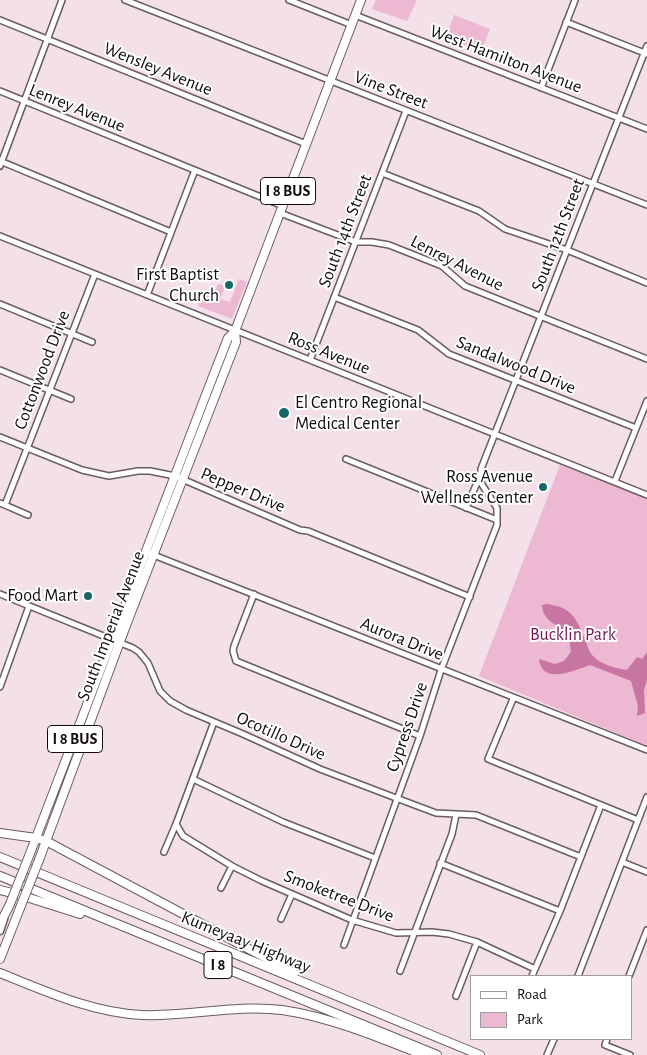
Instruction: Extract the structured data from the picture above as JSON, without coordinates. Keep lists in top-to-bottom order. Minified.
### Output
{"streets":{"highway":["I 8 BUS","South Imperial Avenue","Kumeyaay Highway","I 8"],"street":["West Hamilton Avenue","Wensley Avenue","Vine Street","Lenrey Avenue","South 14th Street","South 12th Street","Ross Avenue","Sandalwood Drive","Cottonwood Drive","Pepper Drive","Aurora Drive","Cypress Drive","Ocotillo Drive","Smoketree Drive"]},"crossings":[["West Hamilton Avenue","South 12th Street"],["West Hamilton Avenue","South Imperial Avenue"],["Wensley Avenue","South Imperial Avenue"],["Vine Street","South 14th Street"],["Vine Street","South 12th Street"],["Vine Street","South Imperial Avenue"],["Lenrey Avenue","South 14th Street"],["Lenrey Avenue","South 12th Street"],["Lenrey Avenue","South Imperial Avenue"],["South 14th Street","Ross Avenue"],["South 14th Street","Sandalwood Drive"],["South 12th Street","Ross Avenue"],["South 12th Street","Sandalwood Drive"],["Ross Avenue","Cottonwood Drive"],["Ross Avenue","South Imperial Avenue"],["Cottonwood Drive","Pepper Drive"],["Pepper Drive","South Imperial Avenue"],["Pepper Drive","Cypress Drive"],["South Imperial Avenue","Aurora Drive"],["South Imperial Avenue","Ocotillo Drive"],["Aurora Drive","Cypress Drive"],["Cypress Drive","Ocotillo Drive"],["Cypress Drive","Smoketree Drive"]],"parks":["Bucklin Park"],"places":["First Baptist Church","El Centro Regional Medical Center","Ross Avenue Wellness Center","Food Mart"],"legend":["Road","Park"]}
